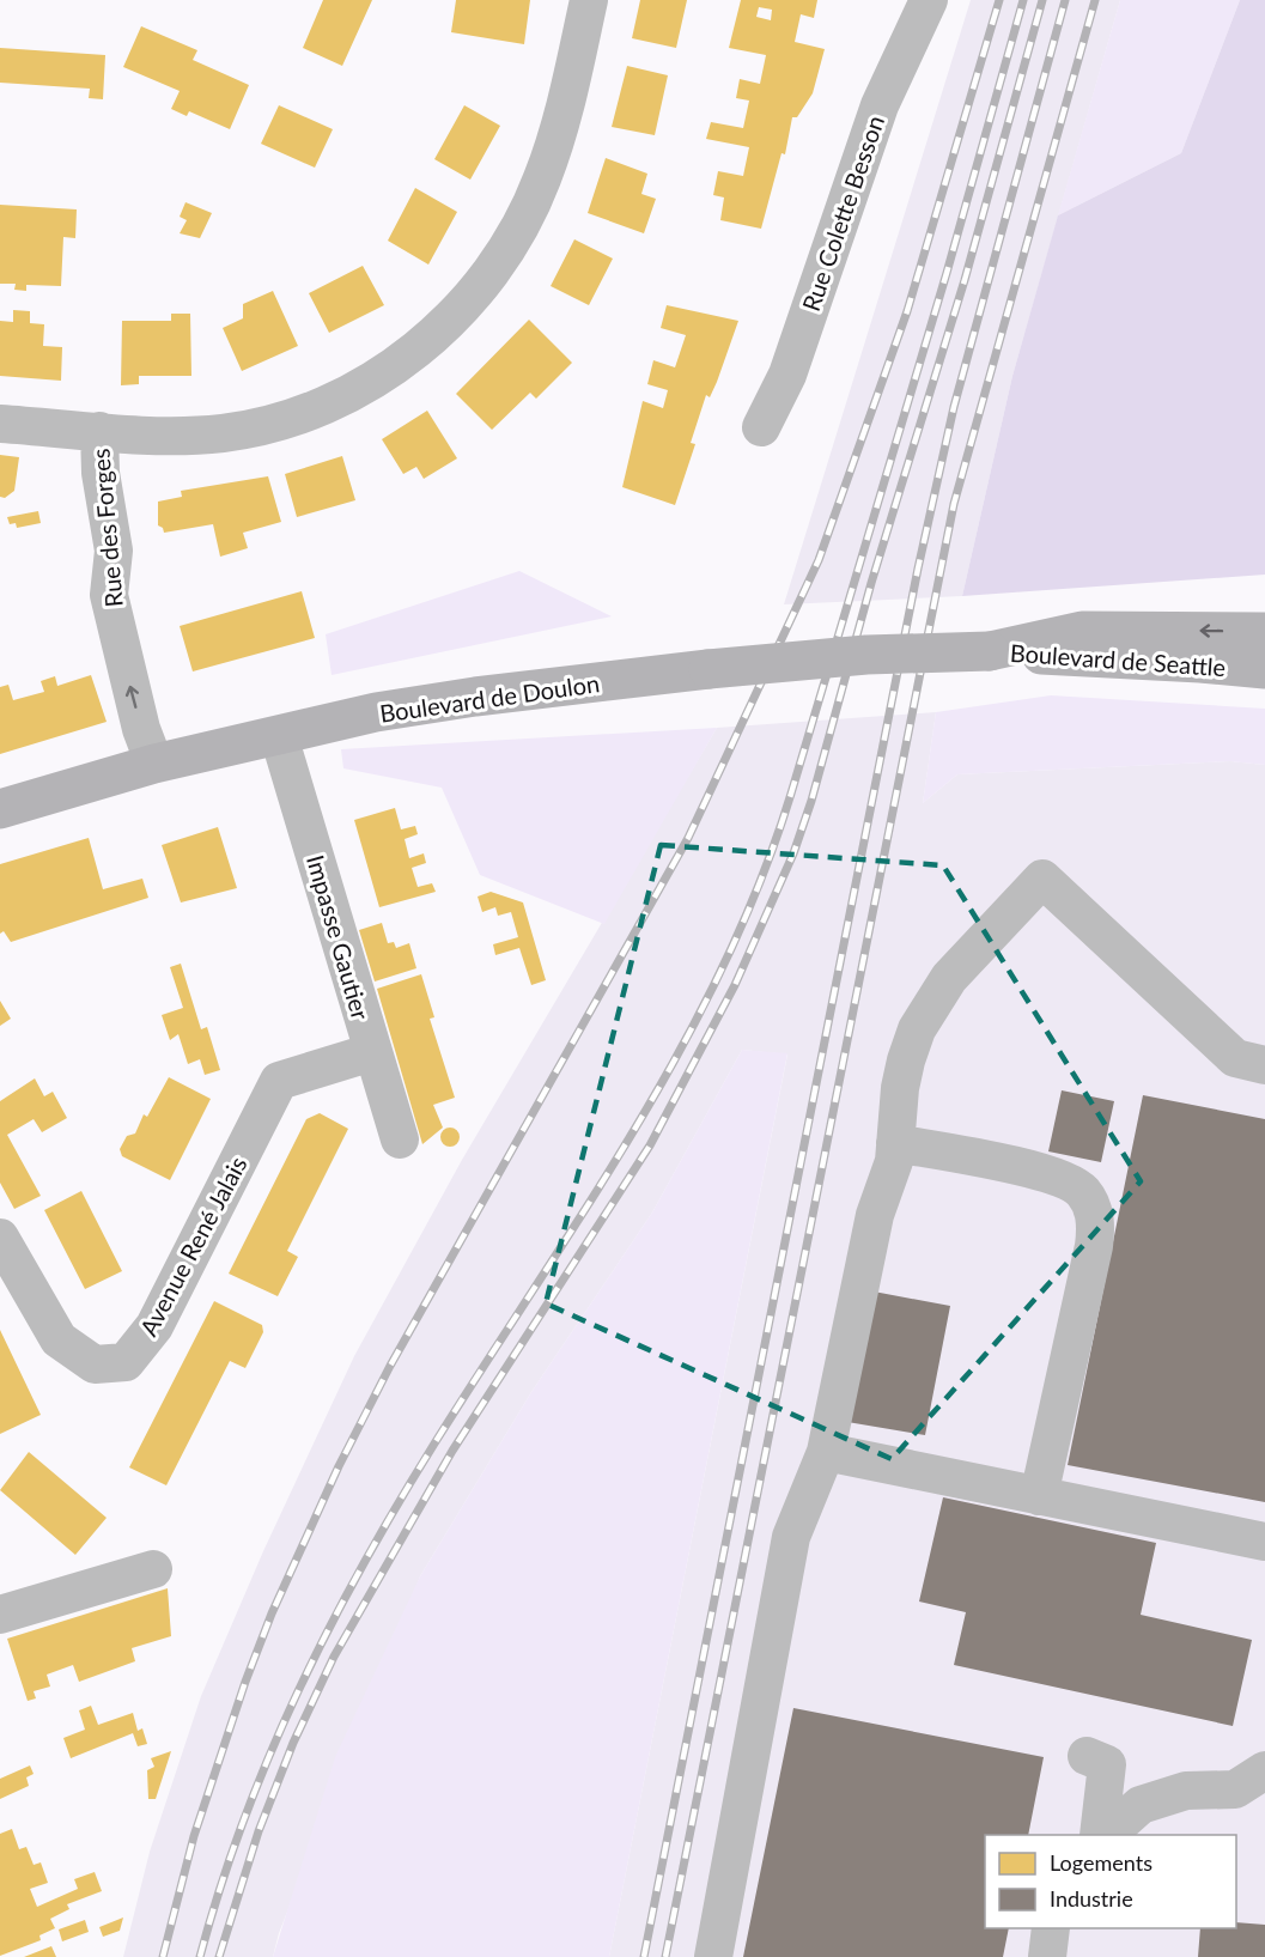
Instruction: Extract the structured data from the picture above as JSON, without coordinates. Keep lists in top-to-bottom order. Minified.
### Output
{"streets":{"main road":["Boulevard de Seattle","Boulevard de Doulon"],"street":["Rue Colette Besson","Rue des Forges","Impasse Gautier","Avenue René Jalais"]},"crossings":[["Rue des Forges","Boulevard de Doulon"],["Boulevard de Seattle","Boulevard de Doulon"],["Boulevard de Doulon","Impasse Gautier"],["Impasse Gautier","Avenue René Jalais"]],"one_way":["Rue des Forges"],"legend":["Logements","Industrie"]}
